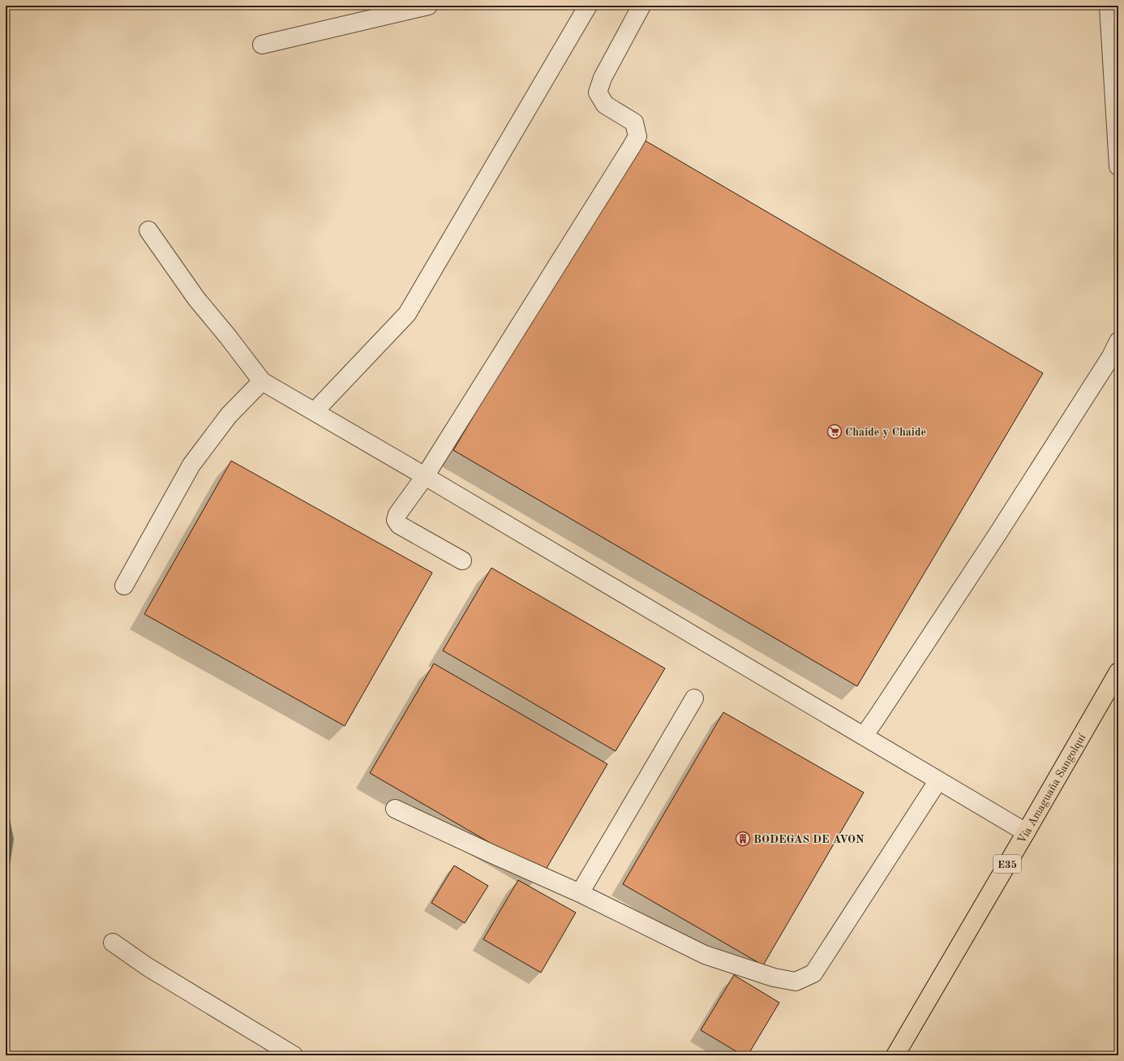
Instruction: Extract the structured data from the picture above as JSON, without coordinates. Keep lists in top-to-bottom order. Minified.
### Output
{"streets":{"highway":["Vía Amaguaña Sangolquí","E35"]},"places":{"supermarket":["Chaide y Chaide"],"building":["BODEGAS DE AVON"]}}
